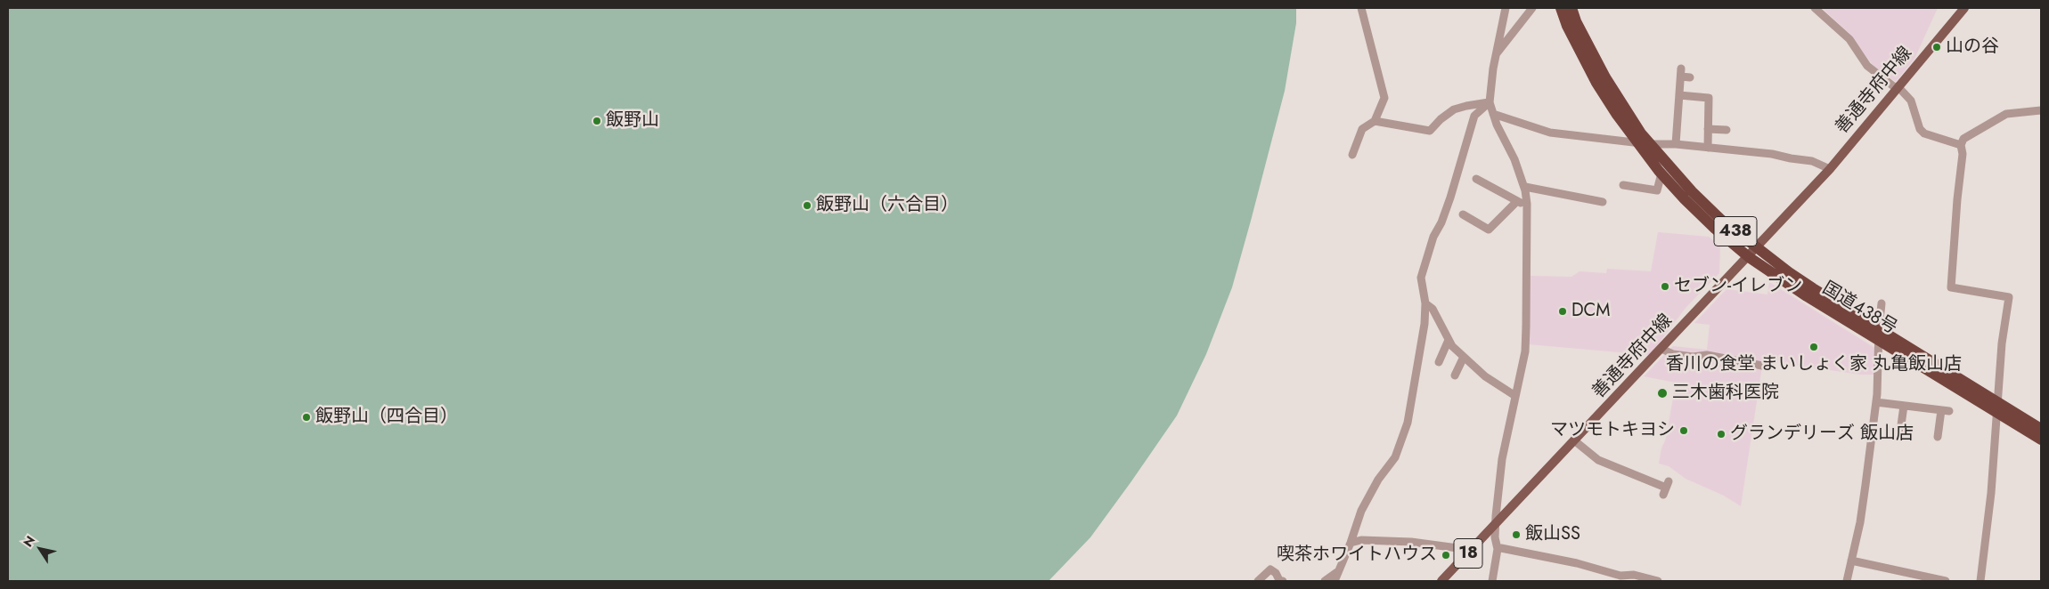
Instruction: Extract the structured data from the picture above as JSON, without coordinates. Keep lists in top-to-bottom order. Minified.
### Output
{"streets":{"highway":["438","国道438号"],"main road":["善通寺府中線","18"]},"crossings":[["善通寺府中線","国道438号"]],"places":["山の谷","飯野山","飯野山（六合目）","セブン-イレブン","DCM","香川の食堂 まいしょく家 丸亀飯山店","三木歯科医院","飯野山（四合目）","マツモトキヨシ","グランデリーズ 飯山店","飯山SS","喫茶ホワイトハウス"],"north":"top left"}
